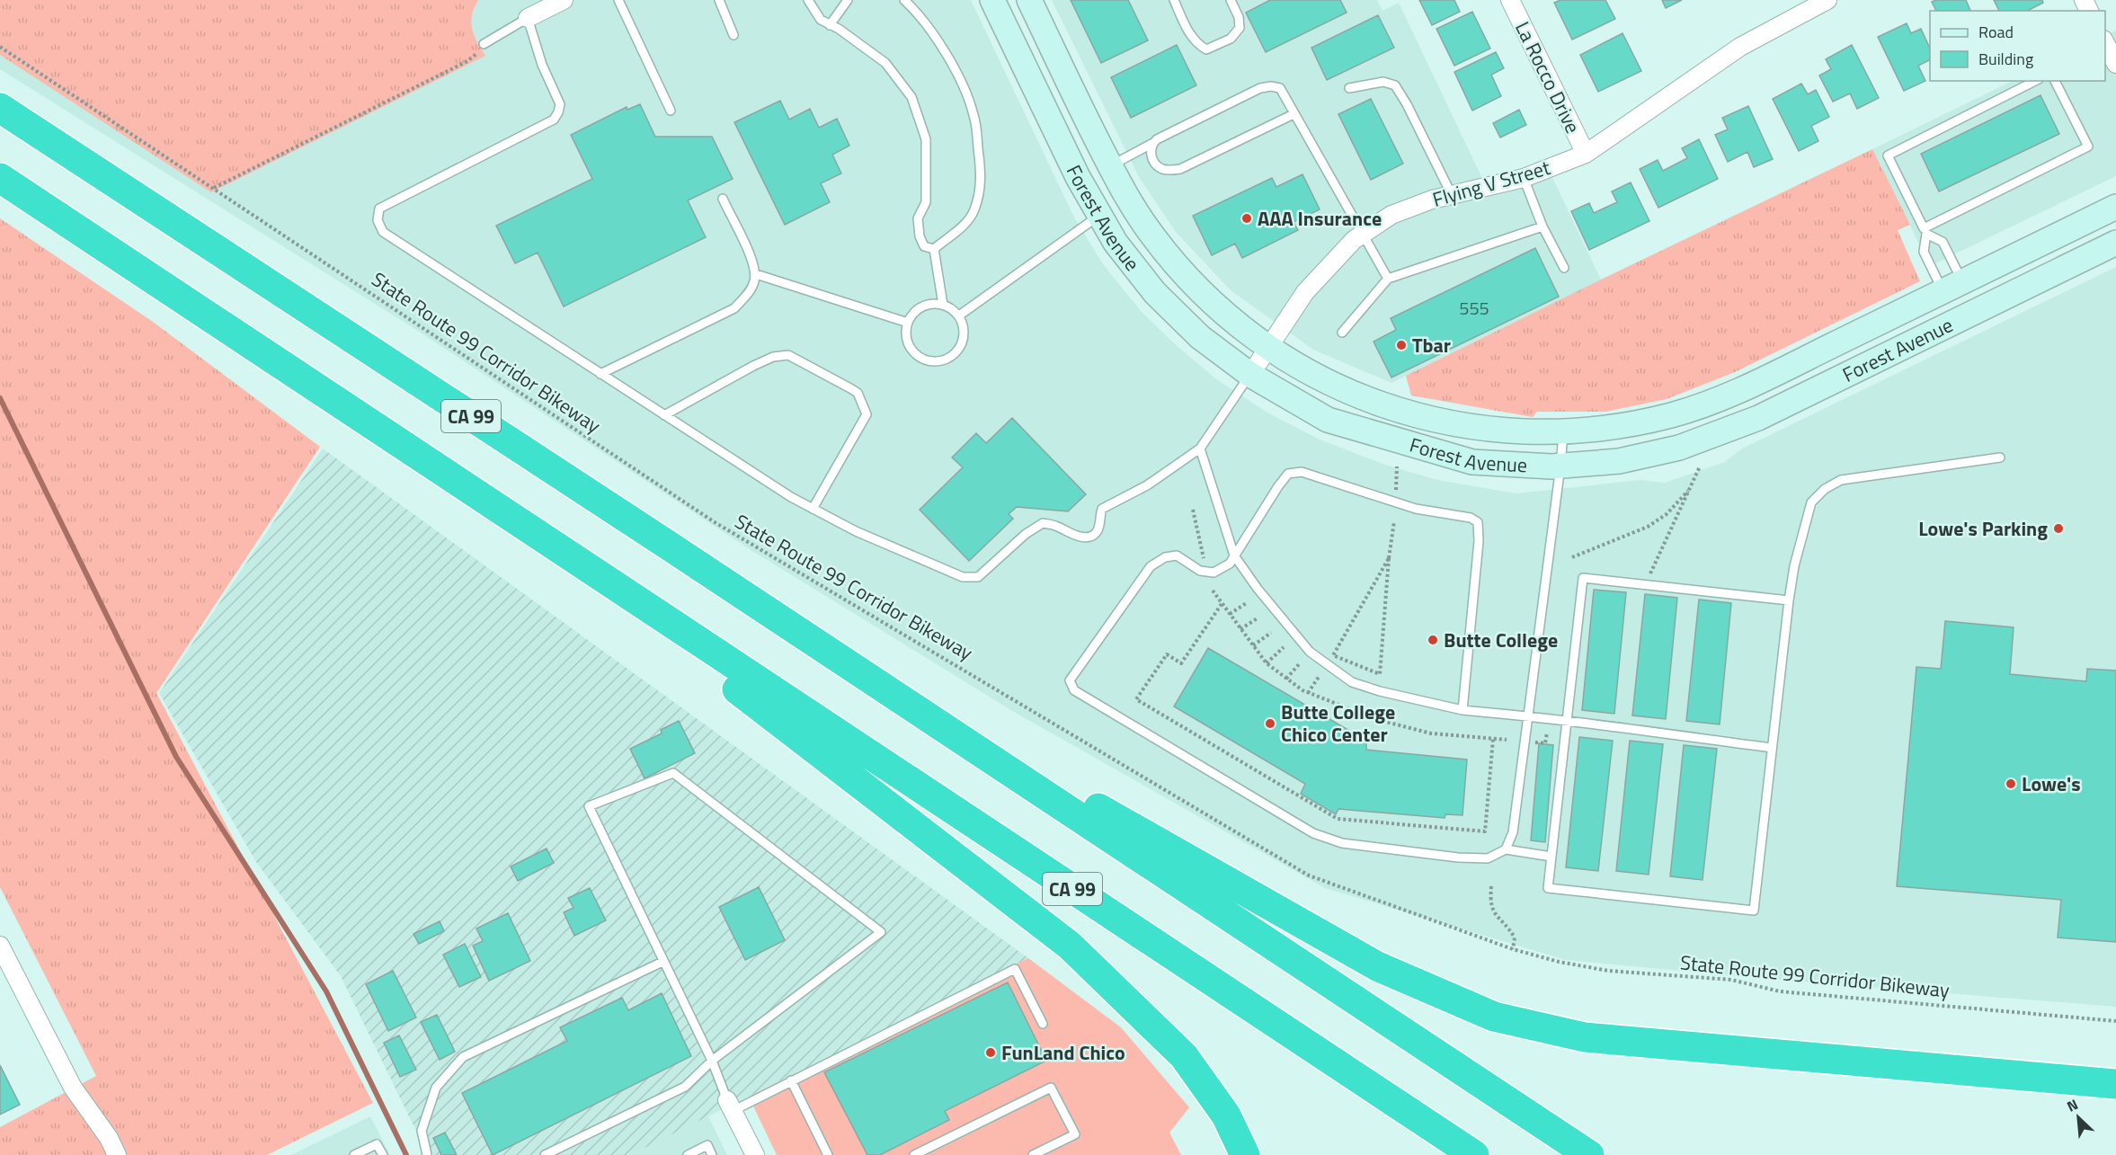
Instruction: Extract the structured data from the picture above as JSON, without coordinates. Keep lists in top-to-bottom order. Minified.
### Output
{"streets":{"highway":["CA 99"],"street":["La Rocco Drive","Flying V Street","Forest Avenue"],"path":["State Route 99 Corridor Bikeway"]},"crossings":[["La Rocco Drive","Flying V Street"],["Flying V Street","Forest Avenue"]],"places":["AAA Insurance","Tbar","Lowe's Parking","Butte College","Butte College Chico Center","Lowe's","FunLand Chico"],"house_numbers":["555"],"legend":["Road","Building"],"north":"top left"}
